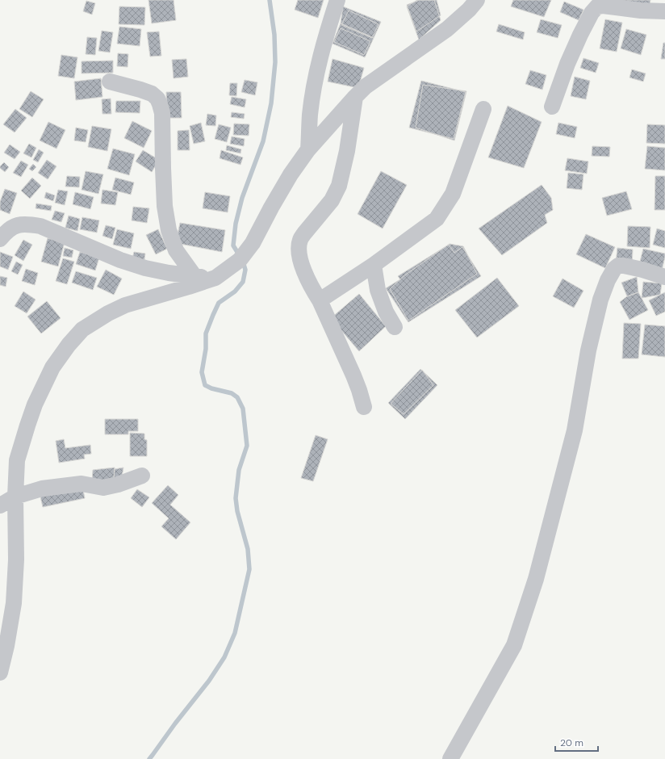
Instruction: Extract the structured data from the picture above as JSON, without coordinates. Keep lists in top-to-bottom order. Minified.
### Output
{"scale_bar":"20 m"}
